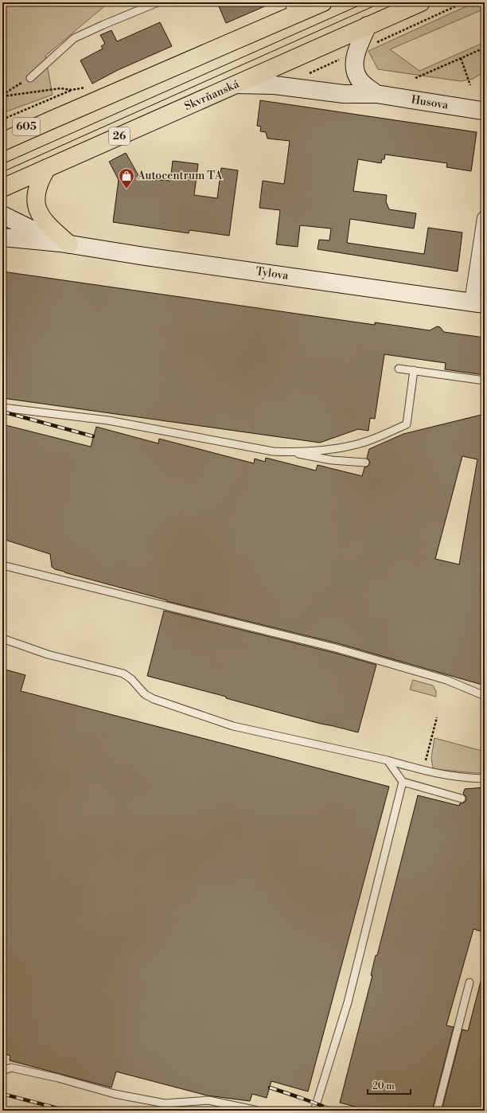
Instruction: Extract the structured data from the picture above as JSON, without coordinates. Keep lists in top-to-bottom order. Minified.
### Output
{"streets":{"main road":["Skvrňanská","605","26"],"street":["Husova","Tylova"]},"crossings":[["Skvrňanská","Husova"]],"places":{"shop":["Autocentrum TA"]},"scale_bar":"20 m"}
